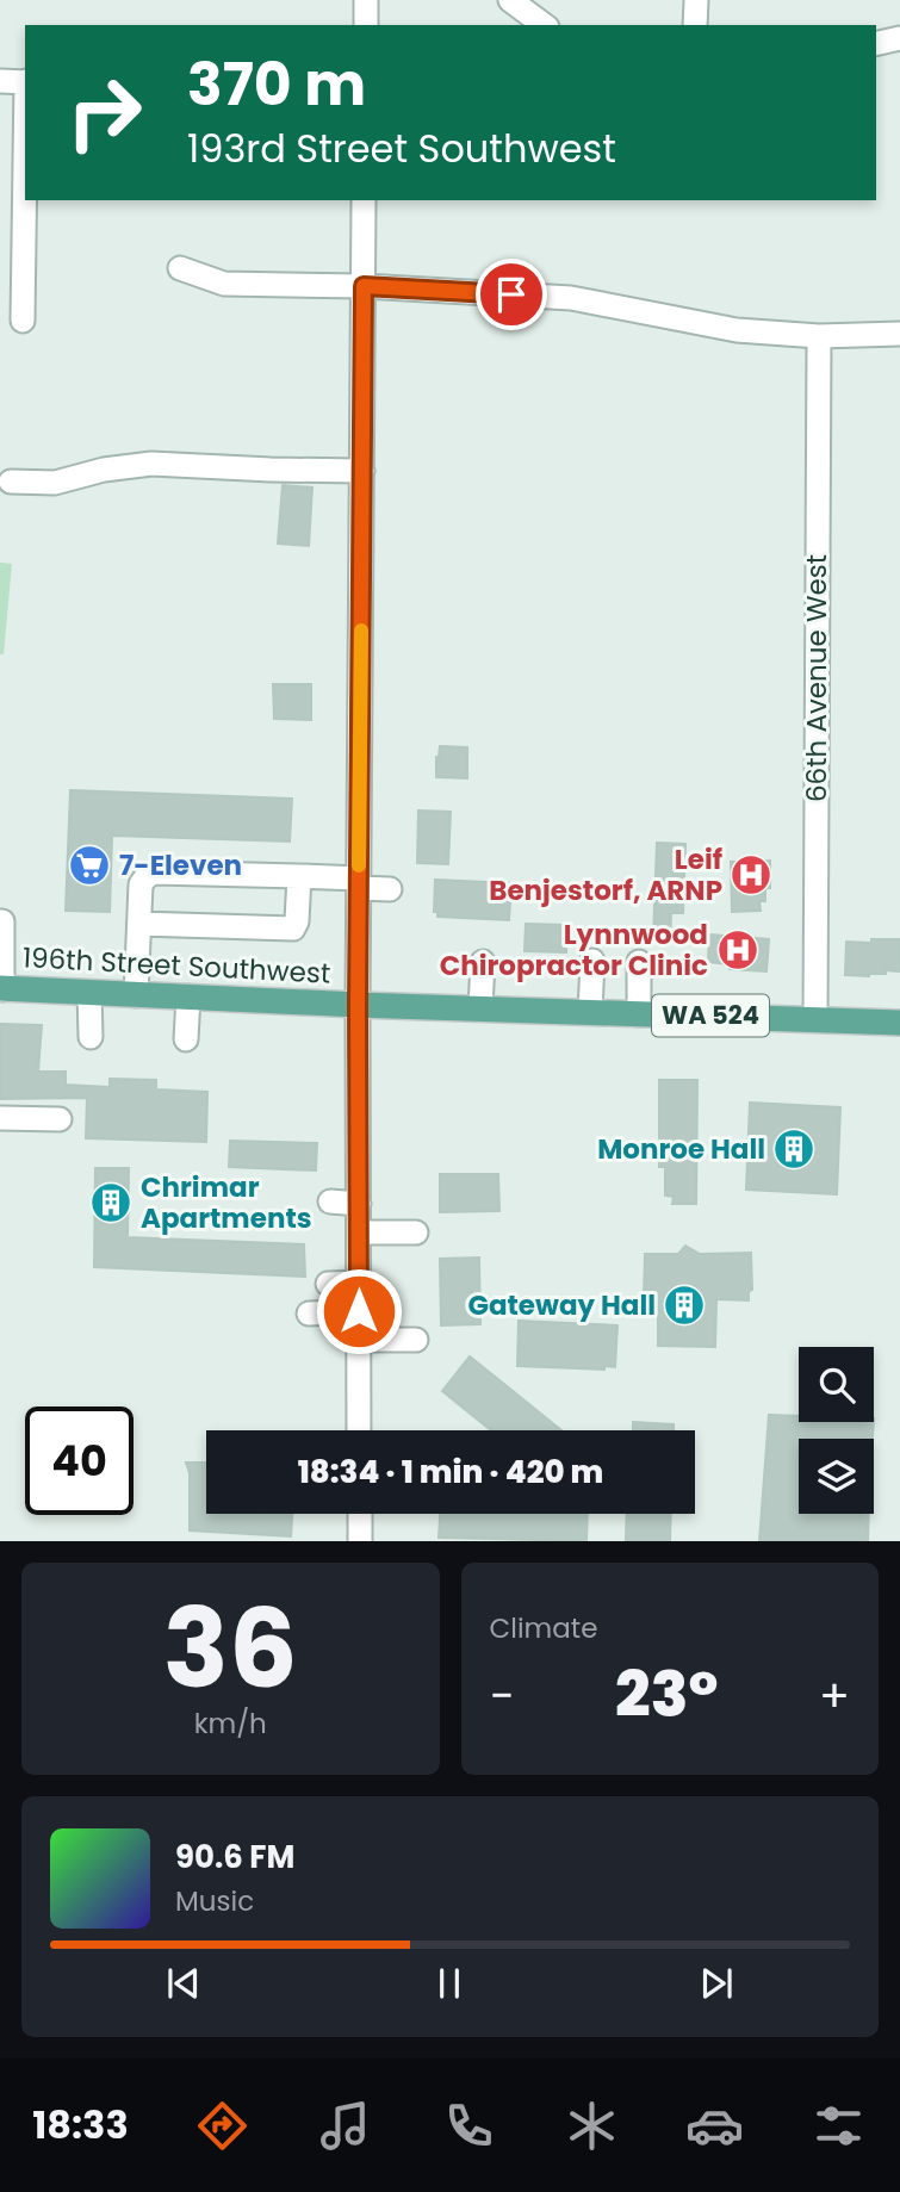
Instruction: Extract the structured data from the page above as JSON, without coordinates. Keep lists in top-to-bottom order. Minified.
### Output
{"streets":{"main road":["196th Street Southwest","WA 524"],"street":["66th Avenue West"]},"crossings":[["66th Avenue West","196th Street Southwest"]],"places":{"supermarket":["7-Eleven"],"hospital":["Leif Benjestorf, ARNP","Lynnwood Chiropractor Clinic"],"building":["Monroe Hall","Chrimar Apartments","Gateway Hall"]},"page":{"turn":["370 m","193rd Street Southwest"],"limit":"40","trip":"18:34 · 1 min · 420 m","tile":[["36","km/h"],"Climate"],"heat":["−","23°","+"],"song":["90.6 FM","Music"],"tabs":"18:33"}}
